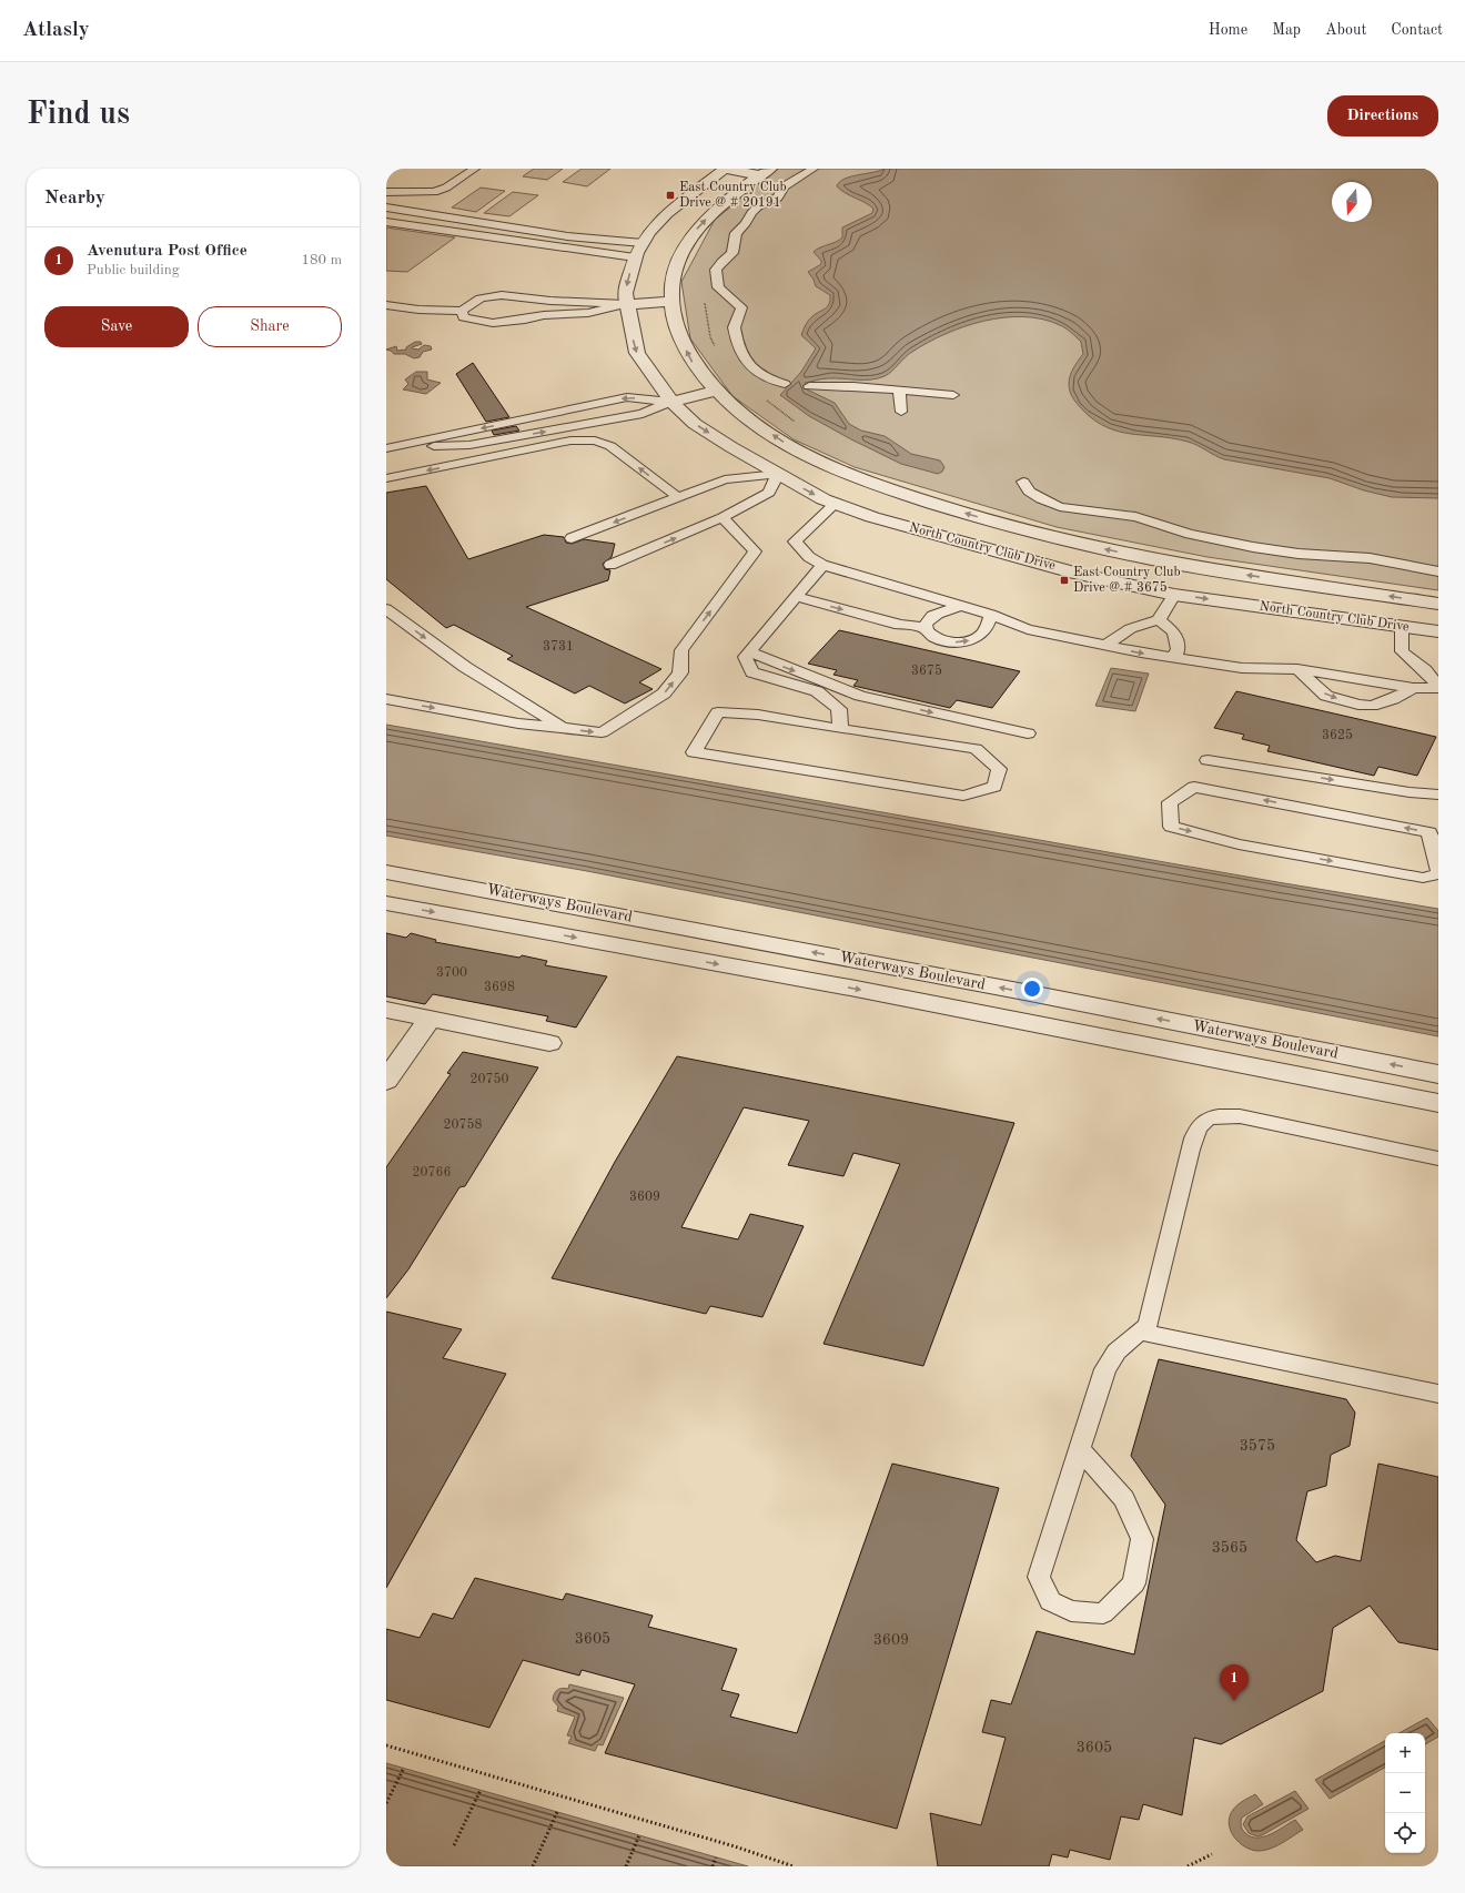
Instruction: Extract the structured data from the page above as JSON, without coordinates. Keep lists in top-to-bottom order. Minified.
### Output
{"streets":{"street":["North Country Club Drive","Waterways Boulevard"]},"places":{"transit":["East Country Club Drive @ # 20191","East Country Club Drive @ # 3675"]},"house_numbers":["3731","3675","3625","3700","3698","20750","20758","20766","3609","3575","3565","3605","3609","3605"],"north":"bottom","page":{"header":"Atlasly","nav":["Home","Map","About","Contact"],"buttons":["Directions",["Save","Share"]],"title":"Find us","heading":"Nearby","list":[{"mark":"1","name":"Avenutura Post Office","note":"Public building","value":"180 m"}],"pins":"1","map_buttons":["+","−"]}}
